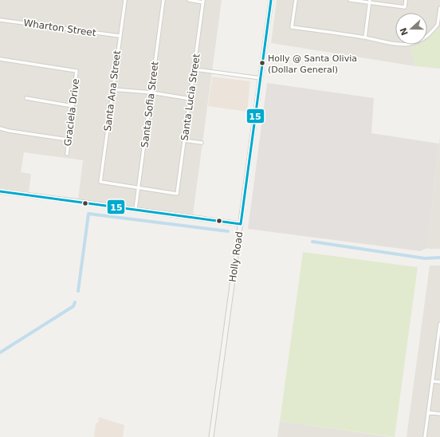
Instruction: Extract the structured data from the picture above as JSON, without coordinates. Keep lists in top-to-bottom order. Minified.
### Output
{"streets":{"main road":["Holly Road"],"street":["Wharton Street","Santa Ana Street","Santa Lucia Street","Santa Sofia Street","Graciela Drive"]},"crossings":[["Wharton Street","Santa Ana Street"],["Santa Ana Street","Santa Lucia Street"],["Santa Ana Street","Santa Sofia Street"],["Santa Lucia Street","Santa Sofia Street"]],"places":["Holly @ Santa Olivia (Dollar General)"],"lines":["transit line 15"],"north":"left"}
